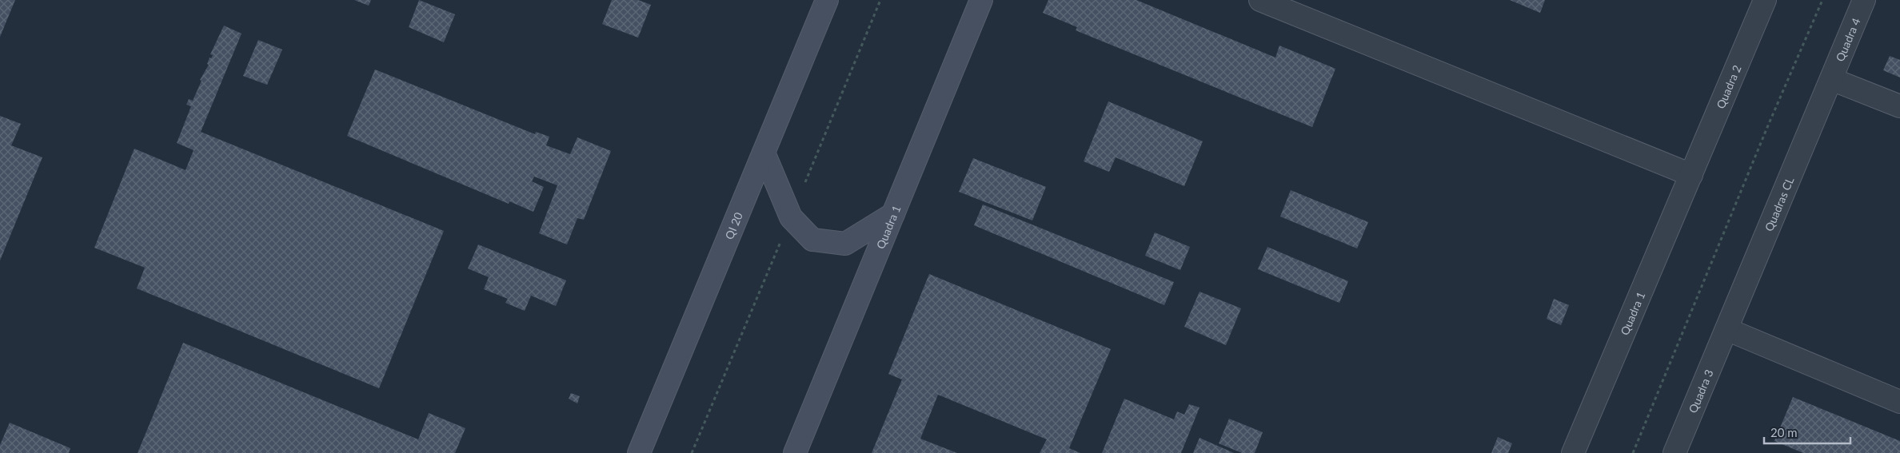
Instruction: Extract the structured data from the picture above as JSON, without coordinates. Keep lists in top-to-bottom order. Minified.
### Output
{"streets":{"street":["Quadra 4","Quadra 2","Quadras CL","QI 20","Quadra 1","Quadra 3"]},"crossings":[["Quadra 4","Quadras CL"],["Quadra 2","Quadra 1"],["Quadras CL","Quadra 3"]],"scale_bar":"20 m"}
